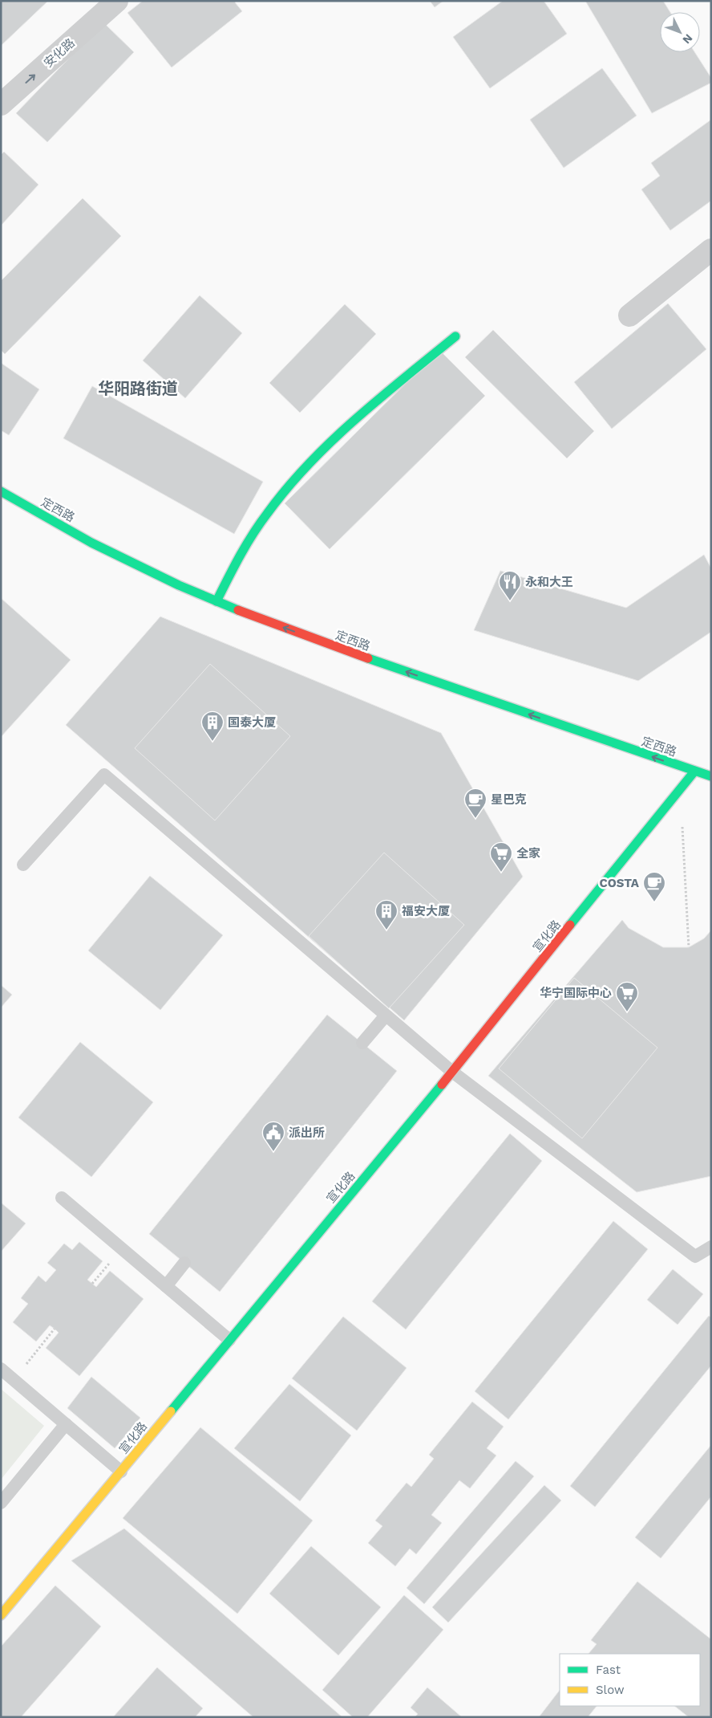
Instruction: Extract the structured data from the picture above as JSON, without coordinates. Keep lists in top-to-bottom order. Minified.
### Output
{"streets":{"street":["安化路","定西路","宣化路"]},"crossings":[["定西路","宣化路"]],"one_way":["安化路","定西路"],"districts":["华阳路街道"],"places":{"restaurant":["永和大王"],"building":["国泰大厦","福安大厦"],"cafe":["星巴克","COSTA"],"supermarket":["全家","华宁国际中心"],"public building":["派出所"]},"legend":["Fast","Slow"],"north":"bottom right"}
